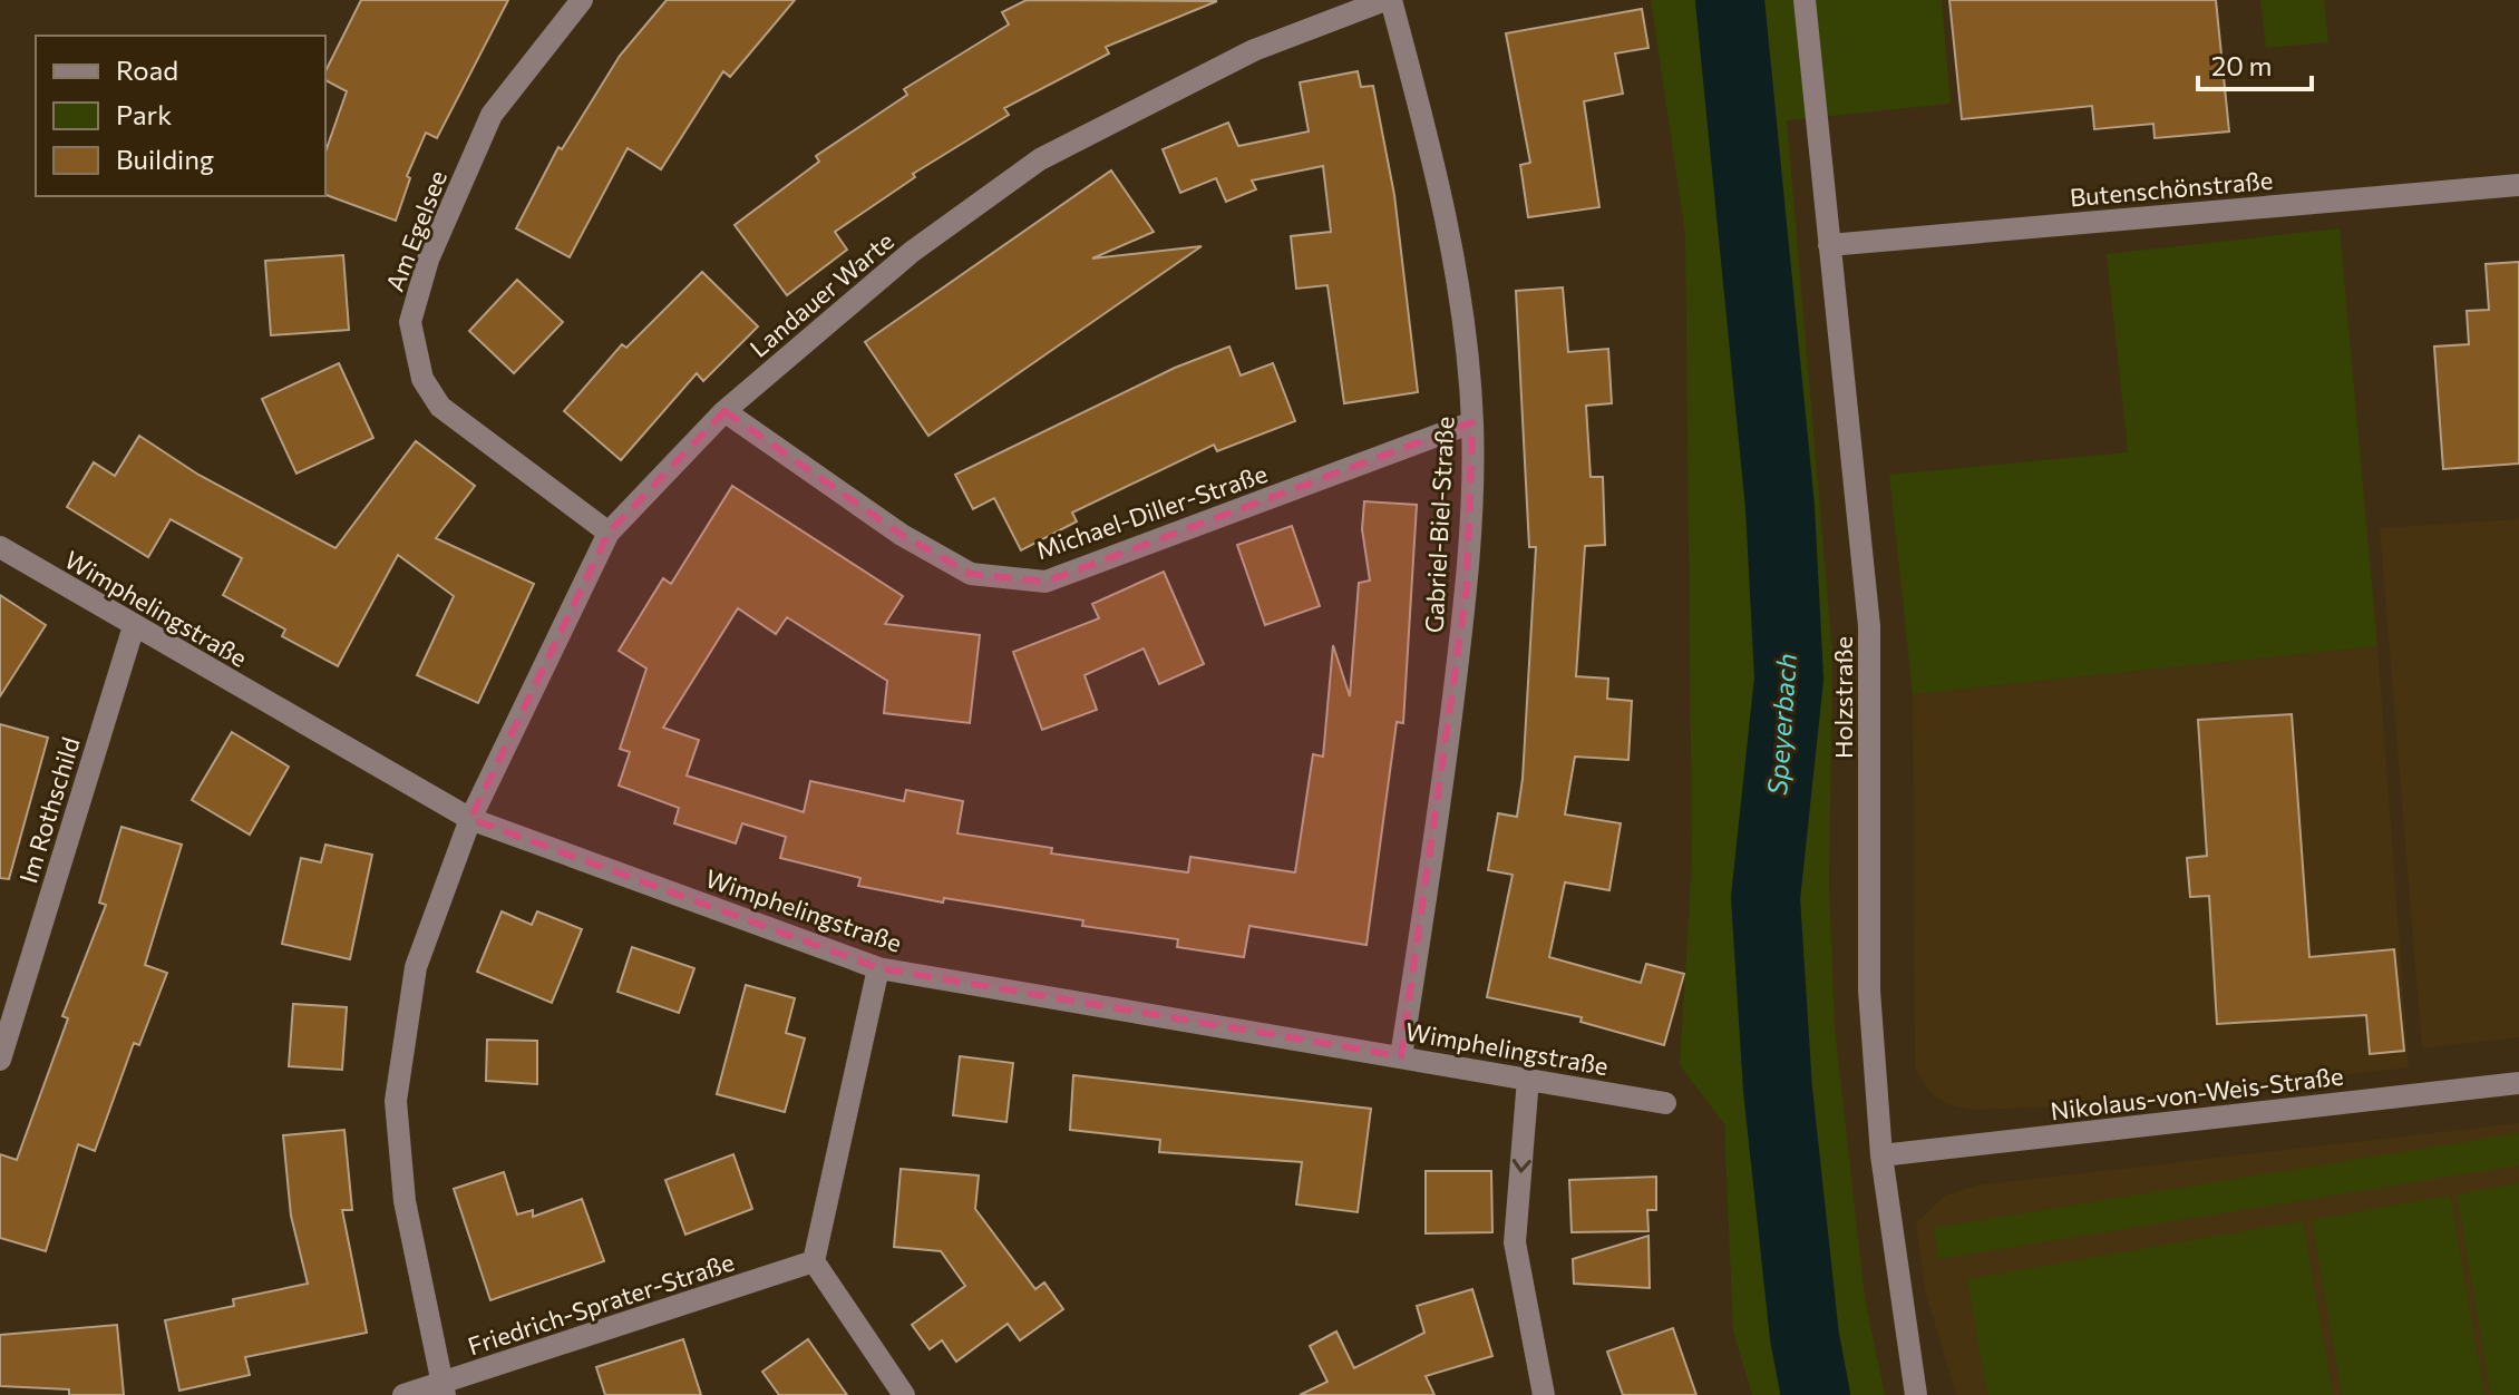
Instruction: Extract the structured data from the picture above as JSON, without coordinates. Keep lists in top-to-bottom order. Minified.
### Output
{"streets":{"street":["Butenschönstraße","Am Egelsee","Landauer Warte","Michael-Diller-Straße","Gabriel-Biel-Straße","Wimphelingstraße","Holzstraße","Im Rothschild","Nikolaus-von-Weis-Straße","Friedrich-Sprater-Straße"]},"crossings":[["Butenschönstraße","Holzstraße"],["Am Egelsee","Landauer Warte"],["Landauer Warte","Michael-Diller-Straße"],["Landauer Warte","Gabriel-Biel-Straße"],["Landauer Warte","Wimphelingstraße"],["Landauer Warte","Friedrich-Sprater-Straße"],["Michael-Diller-Straße","Gabriel-Biel-Straße"],["Gabriel-Biel-Straße","Wimphelingstraße"],["Wimphelingstraße","Im Rothschild"],["Holzstraße","Nikolaus-von-Weis-Straße"]],"water":["Speyerbach"],"legend":["Road","Park","Building"],"scale_bar":"20 m"}
